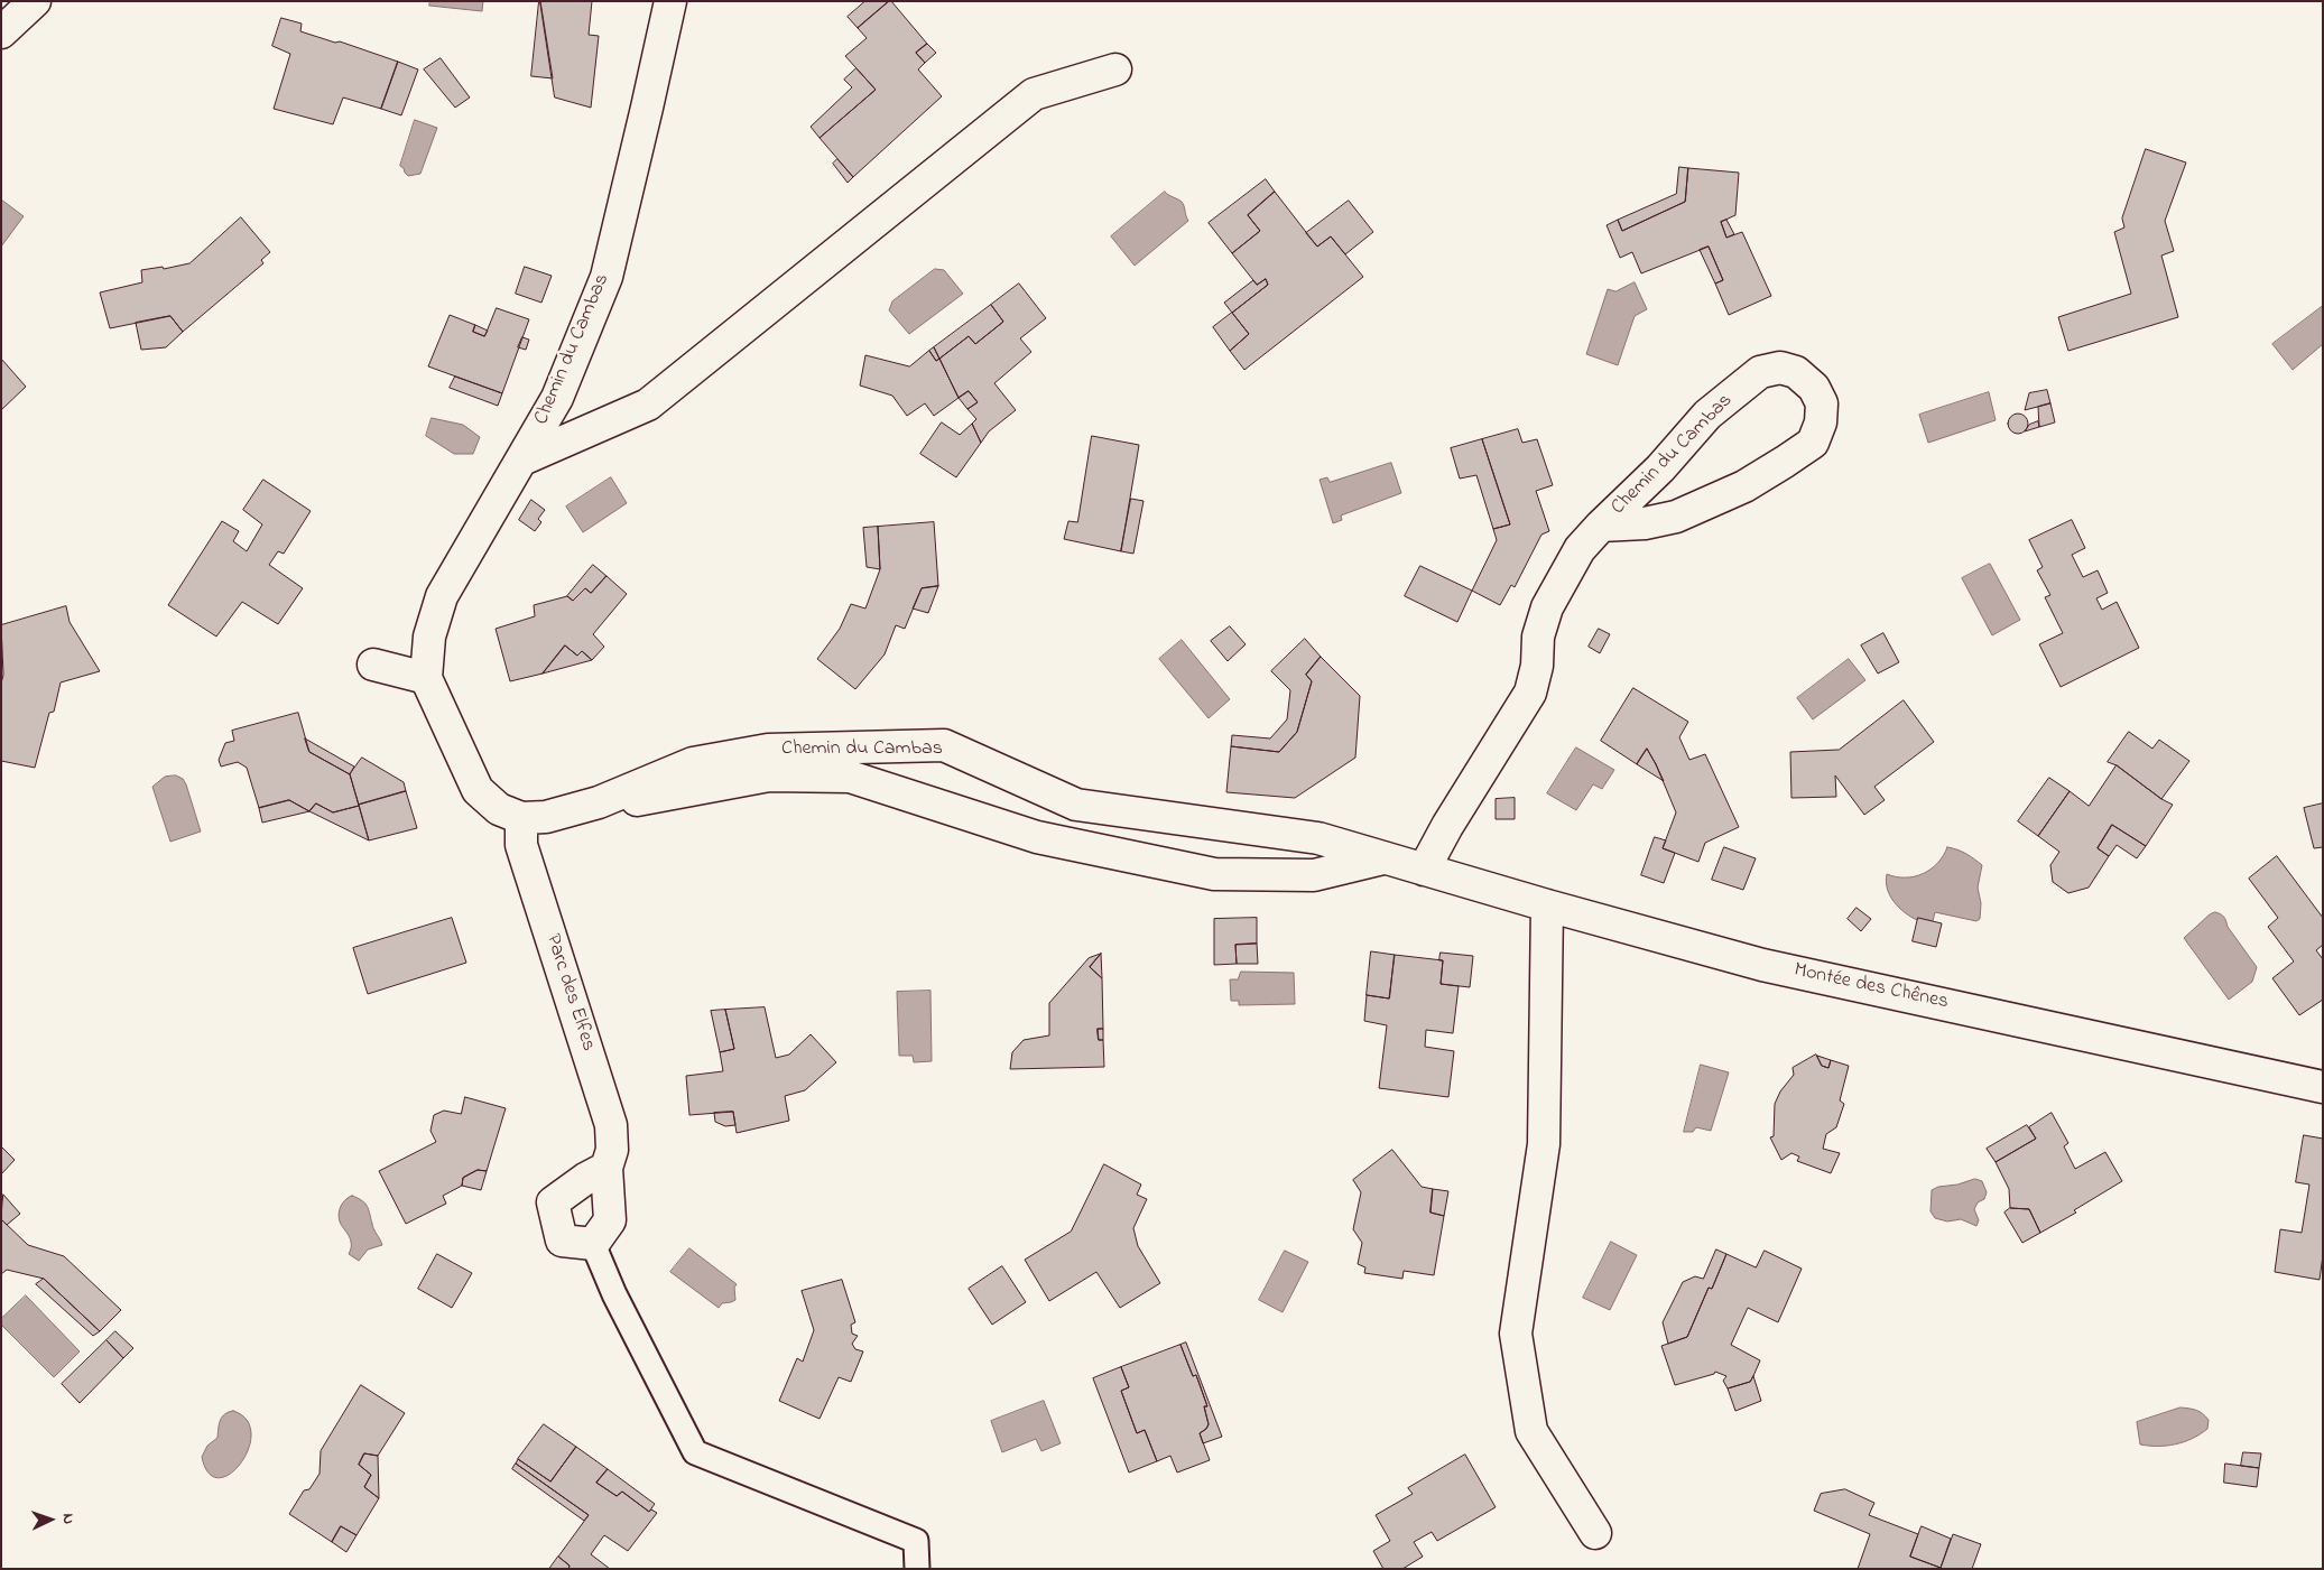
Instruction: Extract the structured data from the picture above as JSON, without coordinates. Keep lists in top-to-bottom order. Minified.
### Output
{"streets":{"street":["Chemin du Cambas","Montée des Chênes","Parc des Elfes"]},"crossings":[["Chemin du Cambas","Montée des Chênes"],["Chemin du Cambas","Parc des Elfes"]],"north":"right"}
